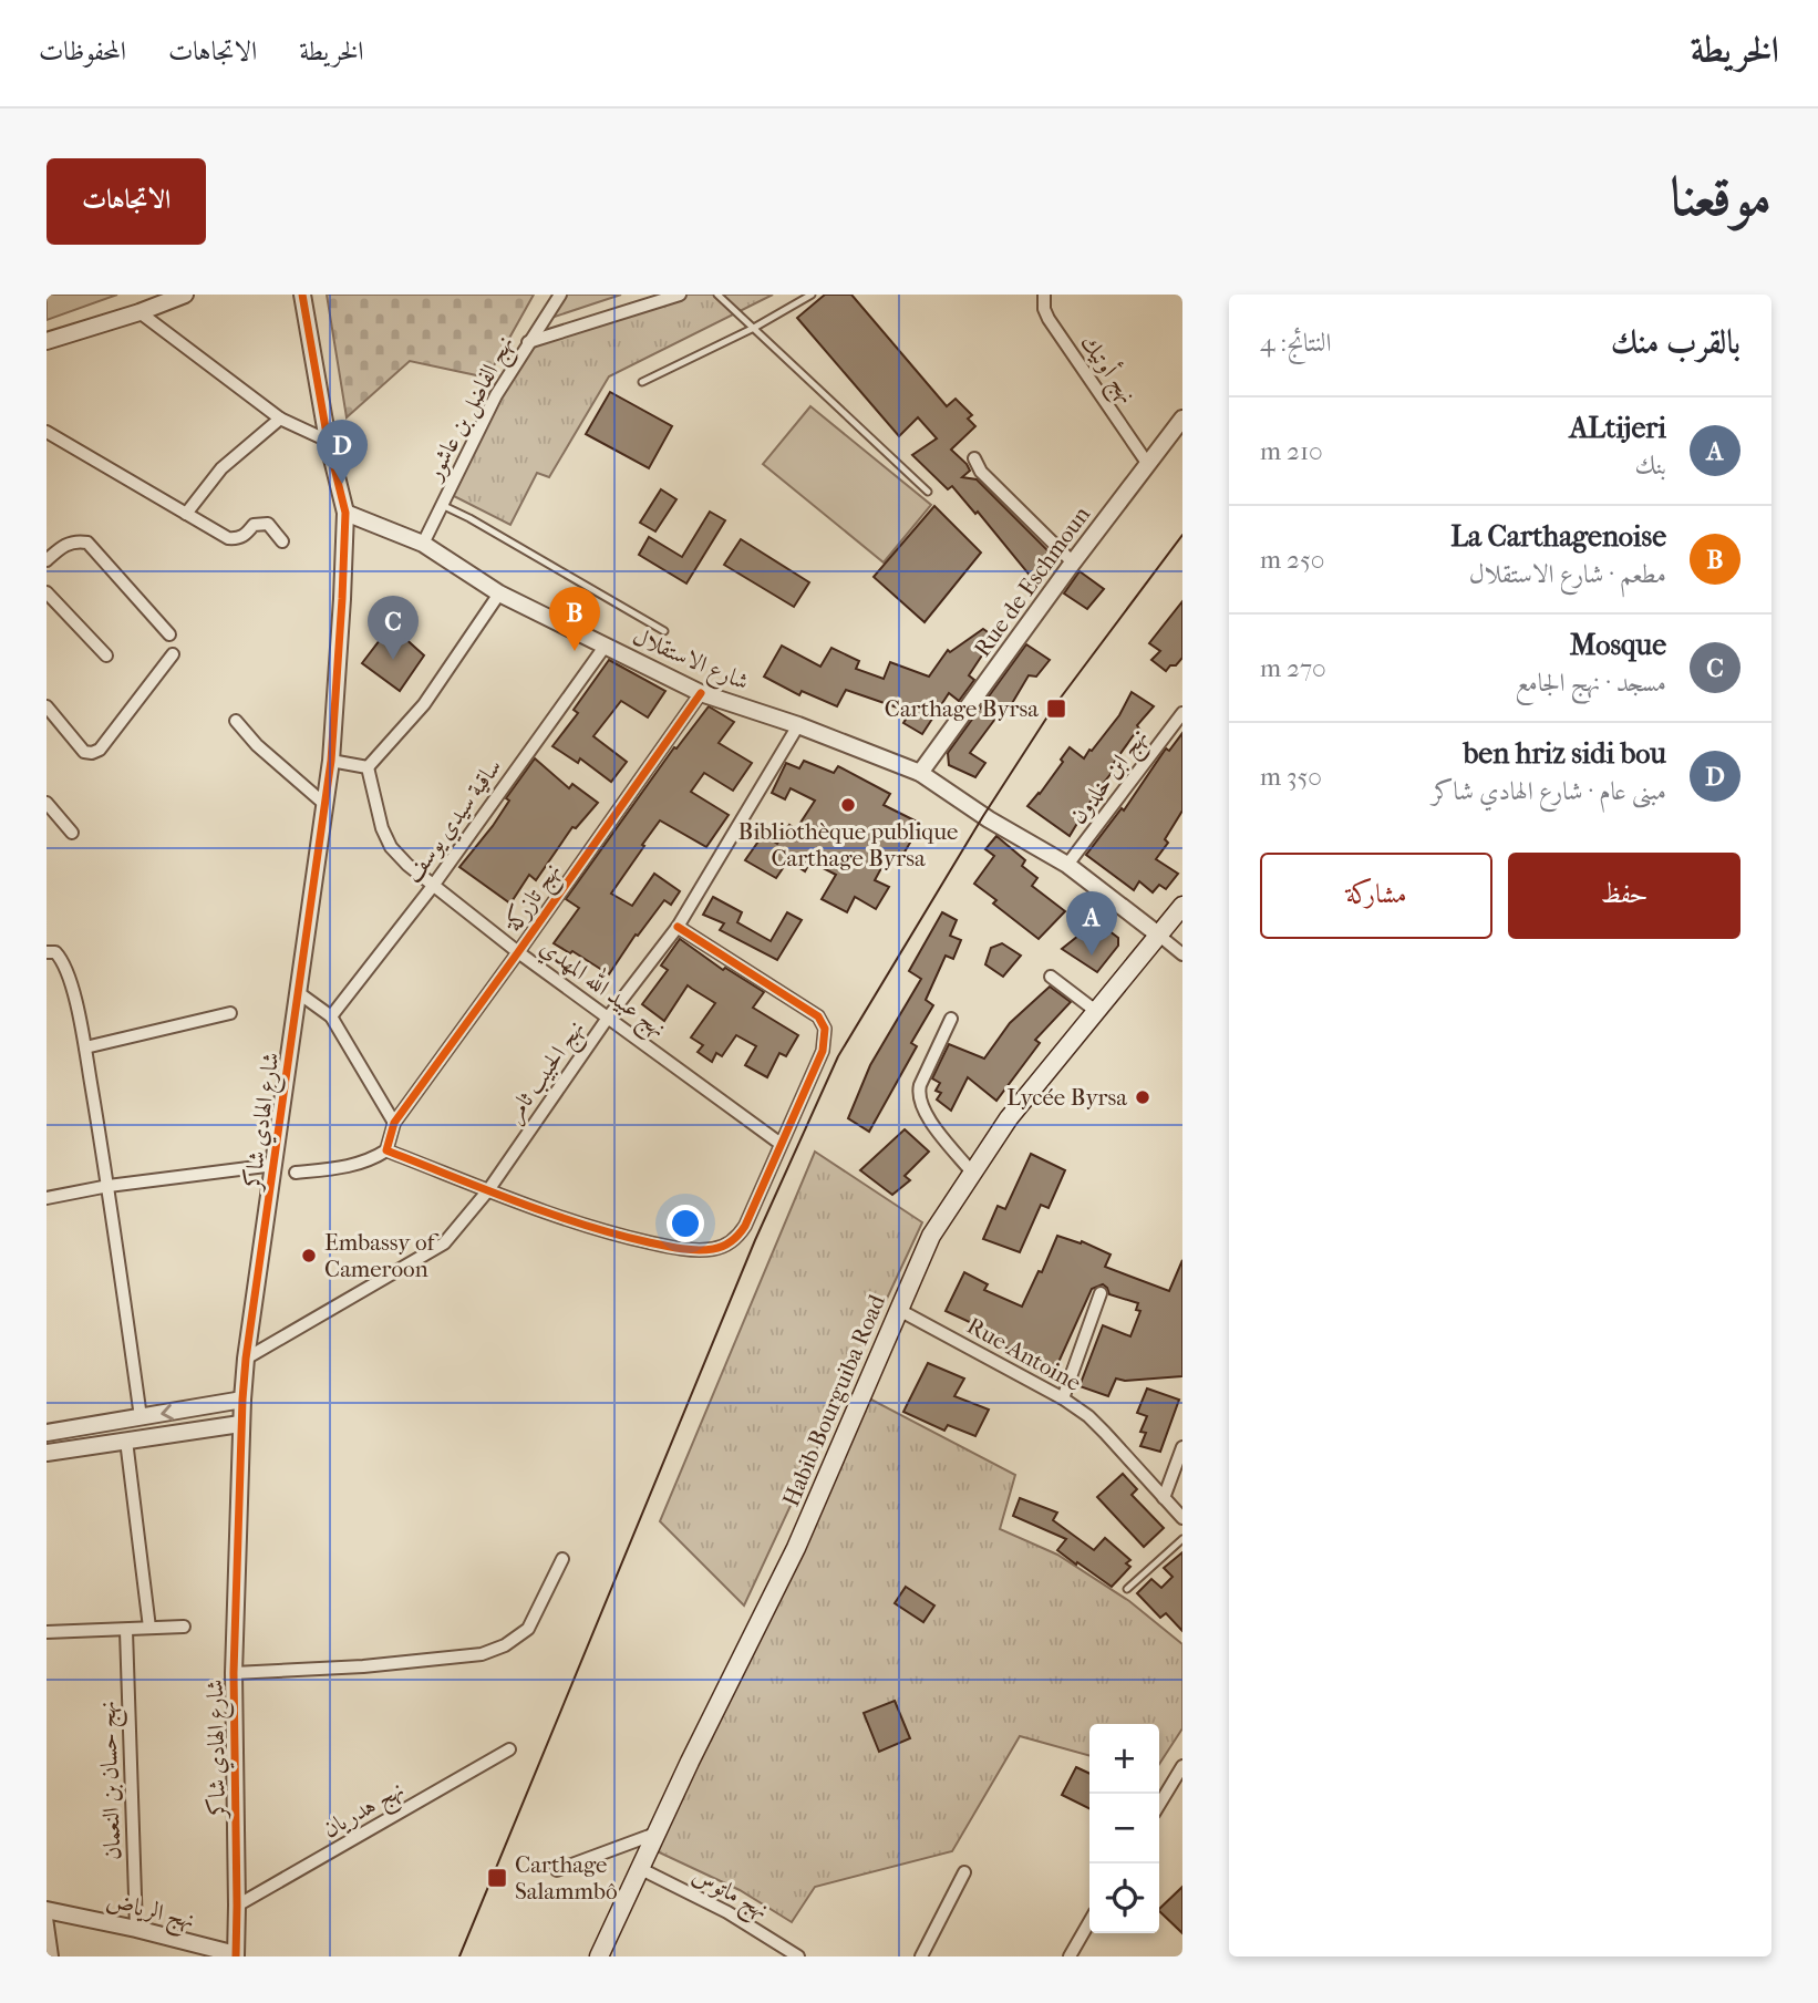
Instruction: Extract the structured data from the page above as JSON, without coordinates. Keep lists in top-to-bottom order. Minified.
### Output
{"streets":{"main road":["Habib Bourguiba Road"],"street":["نهج أوتيك","نهج الفاضل بن عاشور","Rue de Eschmoun","شارع الاستقلال","نهج ابن خلدون","ساقية سيدي يوسف","نهج تازركة","نهج عبيد الله المهدي","نهج الحبيب ثامر","شارع الهادي شاكر","Rue Antoine","نهج حسان بن النعمان","نهج هدريان","نهج ماتوس","نهج الرياض"]},"crossings":[["نهج أوتيك","Rue de Eschmoun"],["نهج الفاضل بن عاشور","شارع الاستقلال"],["Rue de Eschmoun","شارع الاستقلال"],["شارع الاستقلال","نهج ابن خلدون"],["شارع الاستقلال","ساقية سيدي يوسف"],["شارع الاستقلال","نهج تازركة"],["شارع الاستقلال","نهج الحبيب ثامر"],["شارع الاستقلال","شارع الهادي شاكر"],["شارع الاستقلال","Habib Bourguiba Road"],["ساقية سيدي يوسف","نهج عبيد الله المهدي"],["نهج تازركة","نهج عبيد الله المهدي"],["نهج عبيد الله المهدي","نهج الحبيب ثامر"],["نهج الحبيب ثامر","شارع الهادي شاكر"],["شارع الهادي شاكر","نهج هدريان"],["شارع الهادي شاكر","نهج الرياض"],["Rue Antoine","Habib Bourguiba Road"],["Habib Bourguiba Road","نهج ماتوس"],["نهج حسان بن النعمان","نهج الرياض"]],"places":{"transit":["Carthage Byrsa","Carthage Salammbô"],"other":["Bibliothèque publique Carthage Byrsa","Lycée Byrsa","Embassy of Cameroon"]},"page":{"header":"الخريطة","nav":["الخريطة","الاتجاهات","المحفوظات"],"title":"موقعنا","buttons":["الاتجاهات",["حفظ","مشاركة"]],"heading":["بالقرب منك","النتائج: 4"],"list":[{"mark":"A","name":"ALtijeri","note":"بنك","value":"210 m"},{"mark":"B","name":"La Carthagenoise","note":"مطعم · شارع الاستقلال","value":"250 m"},{"mark":"C","name":"Mosque","note":"مسجد · نهج الجامع","value":"270 m"},{"mark":"D","name":"ben hriz sidi bou","note":"مبنى عام · شارع الهادي شاكر","value":"350 m"}],"pins":["D","B","C","A"],"map_buttons":["+","−"]}}
